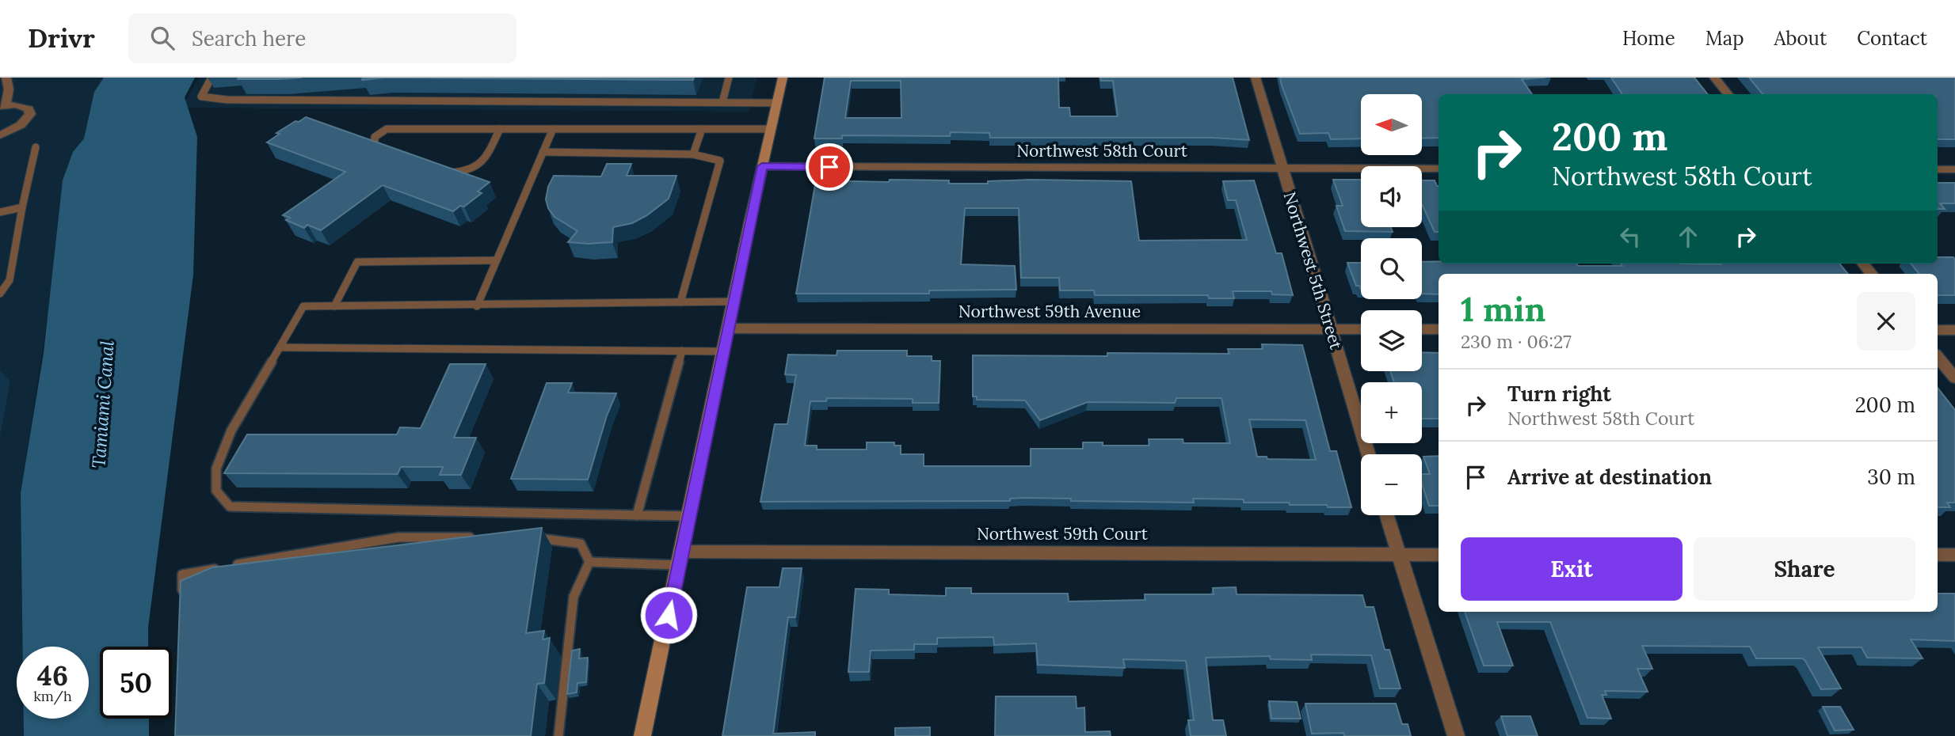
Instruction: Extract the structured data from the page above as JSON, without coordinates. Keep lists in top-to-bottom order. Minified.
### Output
{"streets":{"street":["Northwest 58th Court","Northwest 5th Street","Northwest 59th Avenue","Northwest 59th Court"]},"crossings":[["Northwest 58th Court","Northwest 5th Street"],["Northwest 5th Street","Northwest 59th Avenue"]],"water":["Tamiami Canal"],"north":"left","page":{"header":"Drivr","search":"Search here","nav":["Home","Map","About","Contact"],"map_buttons":["+","−"],"turn":["200 m","Northwest 58th Court"],"heading":["1 min","230 m · 06:27"],"list":[{"name":"Turn right","note":"Northwest 58th Court","value":"200 m"},{"name":"Arrive at destination","value":"30 m"}],"buttons":["Exit","Share"],"speed":"46 km/h","limit":"50"}}
